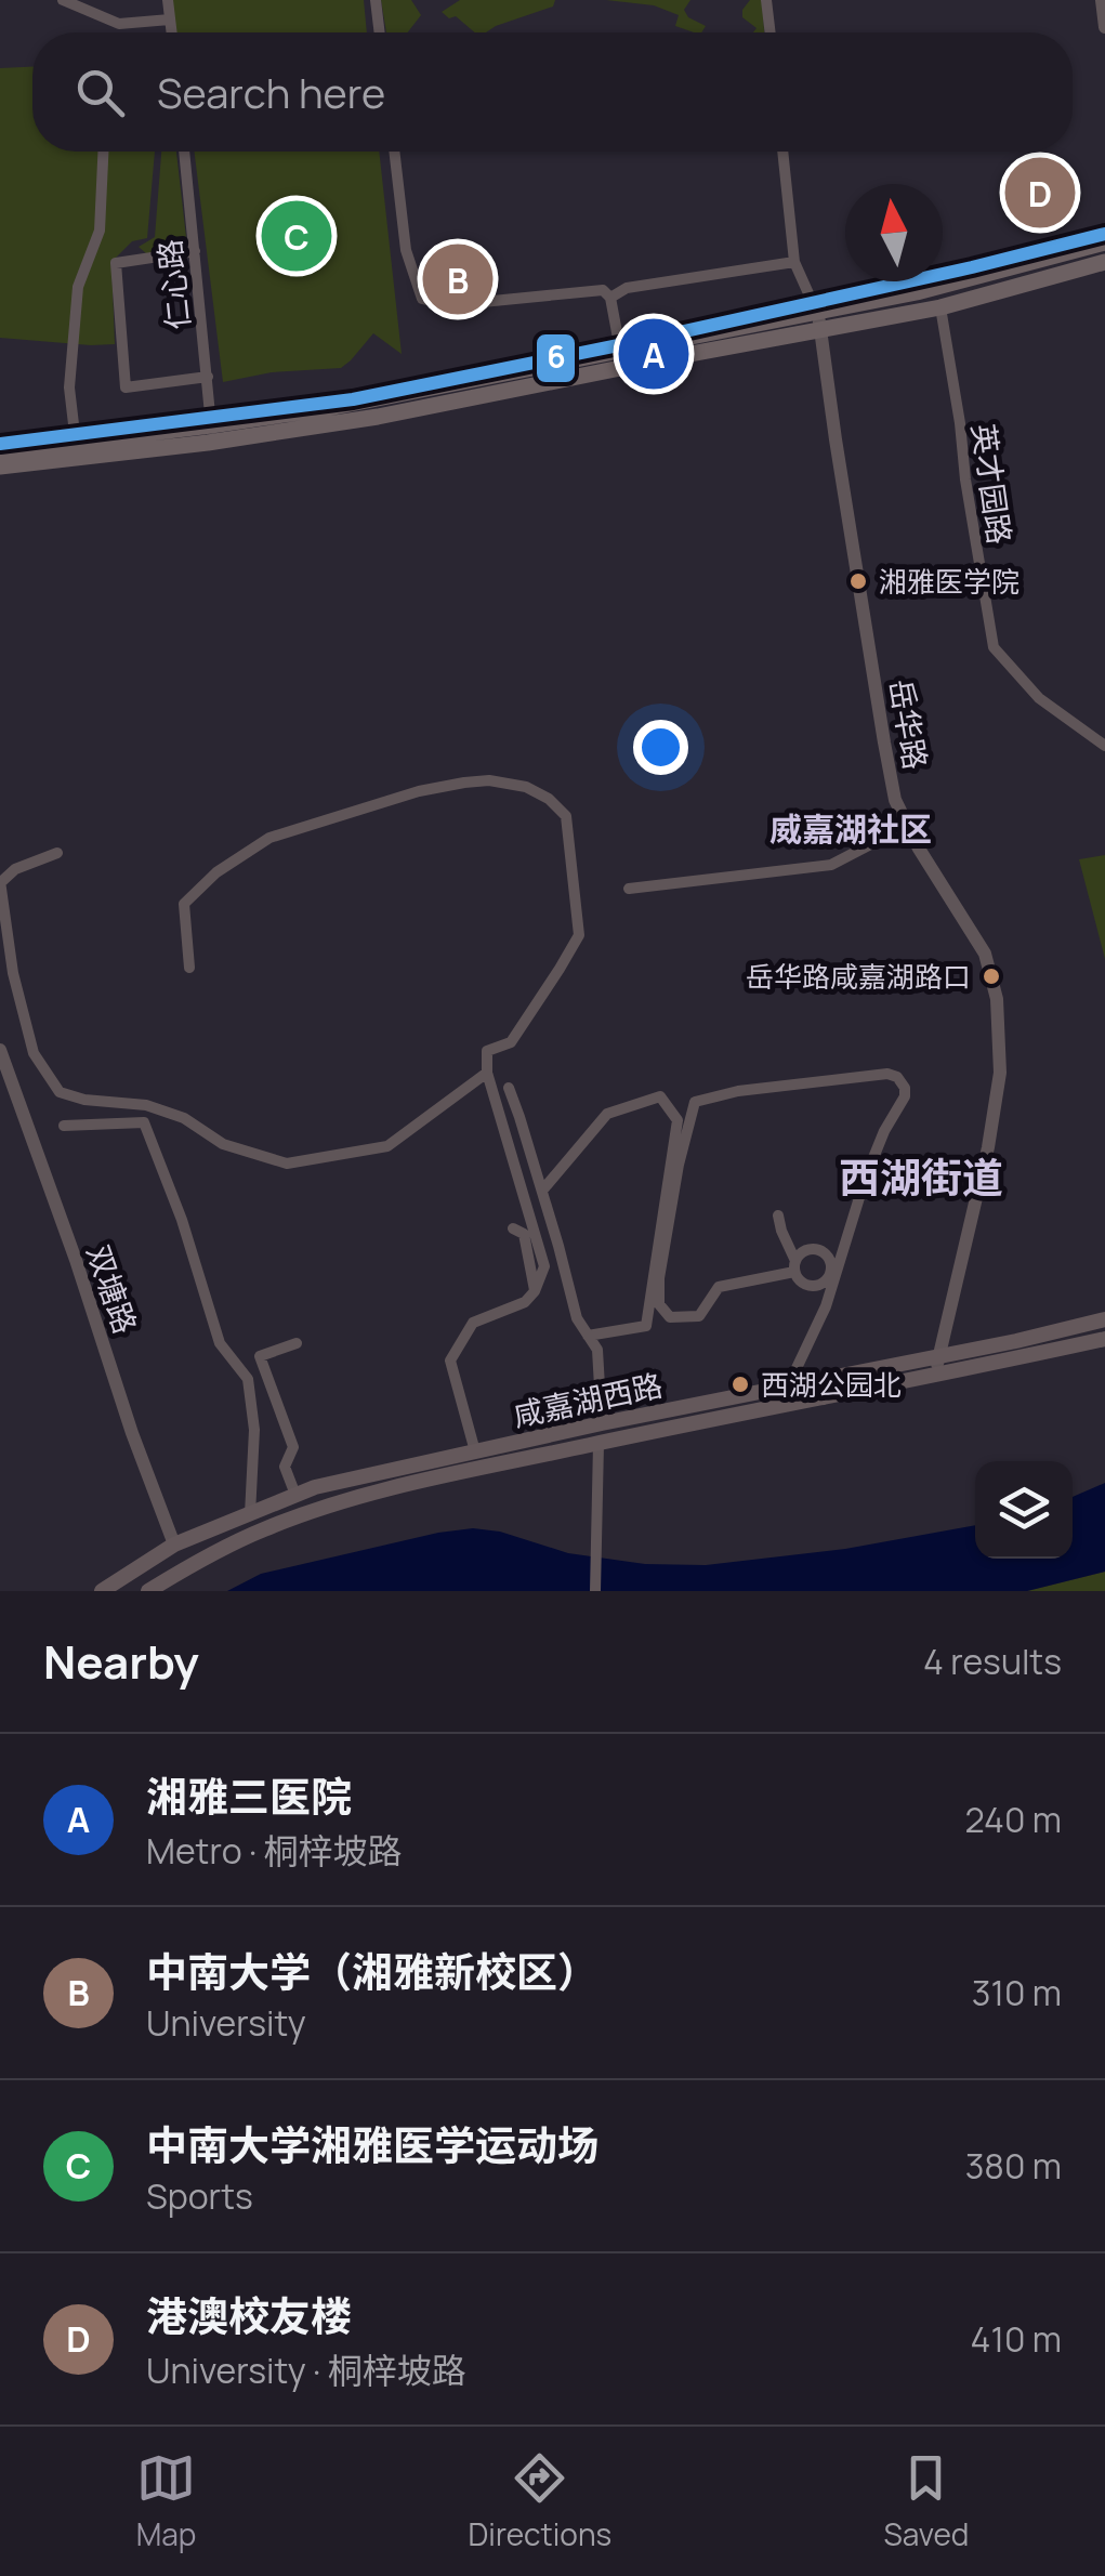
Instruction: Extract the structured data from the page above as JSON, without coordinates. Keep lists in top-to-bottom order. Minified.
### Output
{"streets":{"main road":["咸嘉湖西路"],"street":["仁心路","英才园路","岳华路","双塘路"]},"crossings":[["岳华路","咸嘉湖西路"],["双塘路","咸嘉湖西路"]],"districts":["威嘉湖社区","西湖街道"],"places":["湘雅医学院","岳华路咸嘉湖路口","西湖公园北"],"lines":["transit line 6"],"north":"top","page":{"search":"Search here","pins":["D","C","B","A"],"heading":["Nearby","4 results"],"list":[{"mark":"A","name":"湘雅三医院","note":"Metro · 桐梓坡路","value":"240 m"},{"mark":"B","name":"中南大学（湘雅新校区）","note":"University","value":"310 m"},{"mark":"C","name":"中南大学湘雅医学运动场","note":"Sports","value":"380 m"},{"mark":"D","name":"港澳校友楼","note":"University · 桐梓坡路","value":"410 m"}],"nav":["Map","Directions","Saved"]}}
